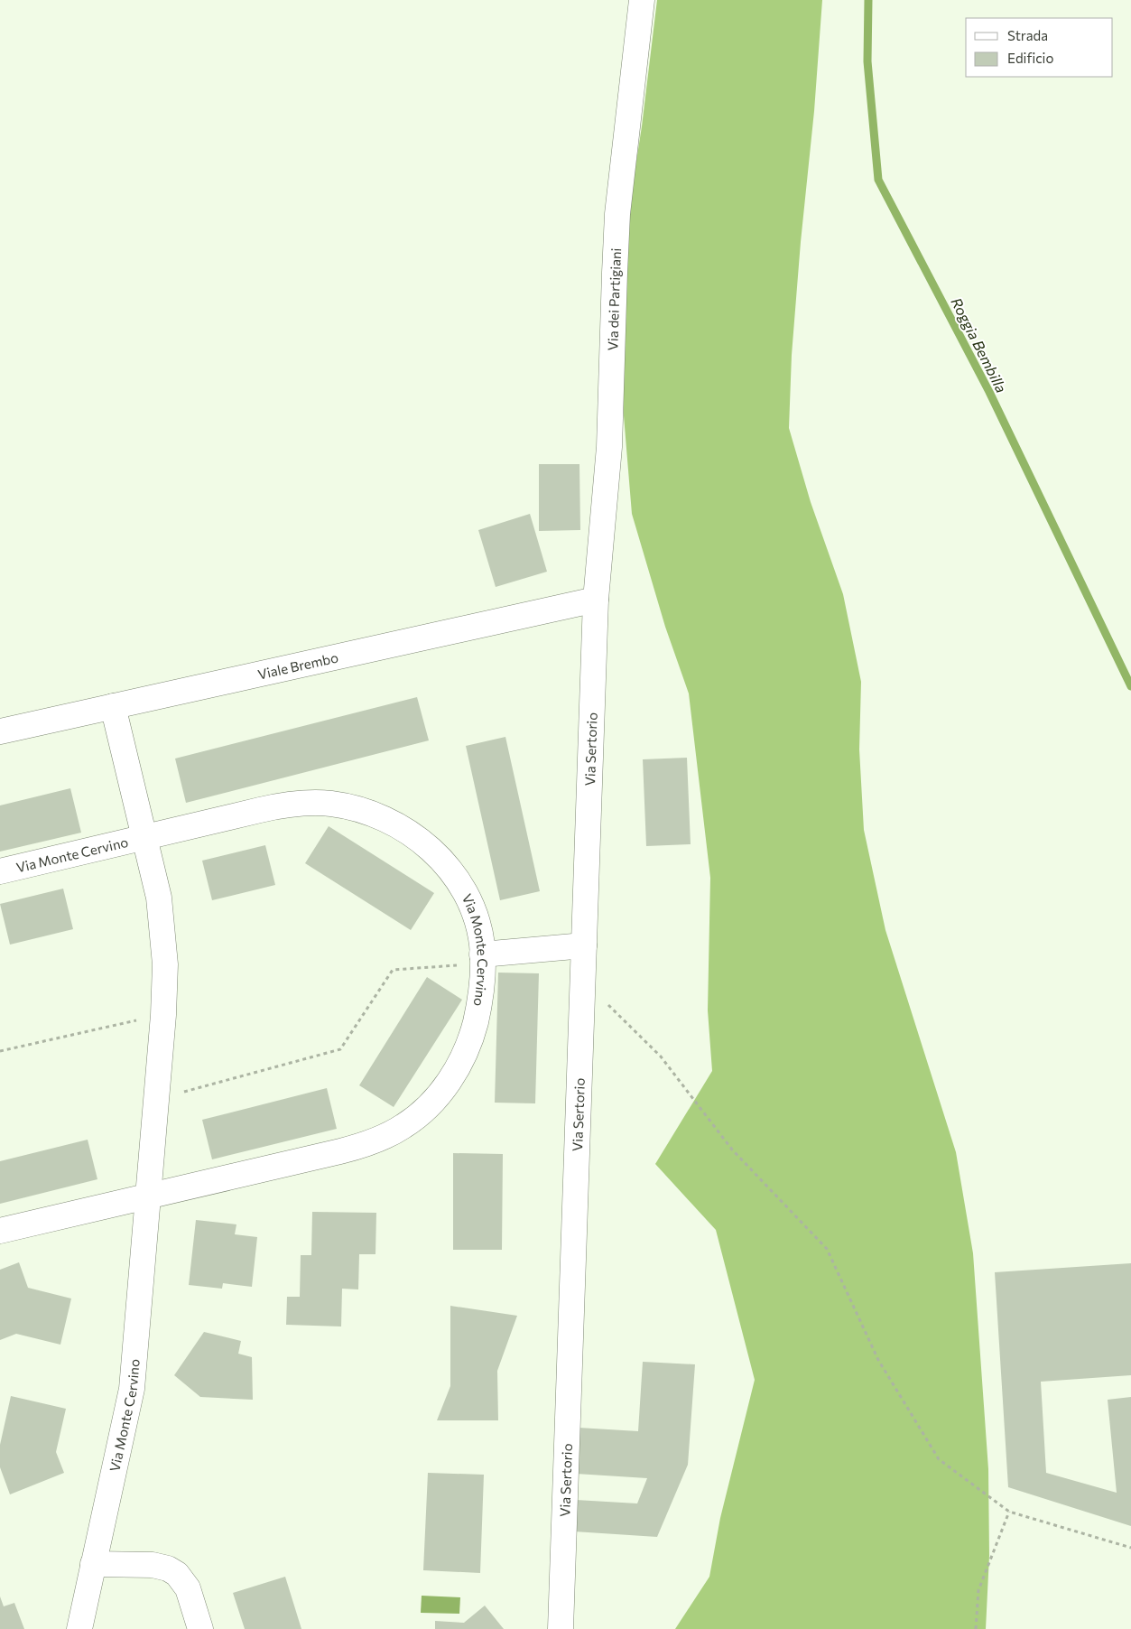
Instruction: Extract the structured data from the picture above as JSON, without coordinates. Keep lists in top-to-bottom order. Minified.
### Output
{"streets":{"street":["Via dei Partigiani","Viale Brembo","Via Sertorio","Via Monte Cervino"]},"crossings":[["Via dei Partigiani","Viale Brembo"],["Via dei Partigiani","Via Sertorio"],["Viale Brembo","Via Sertorio"],["Viale Brembo","Via Monte Cervino"]],"water":["Roggia Bembilla"],"legend":["Strada","Edificio"]}
